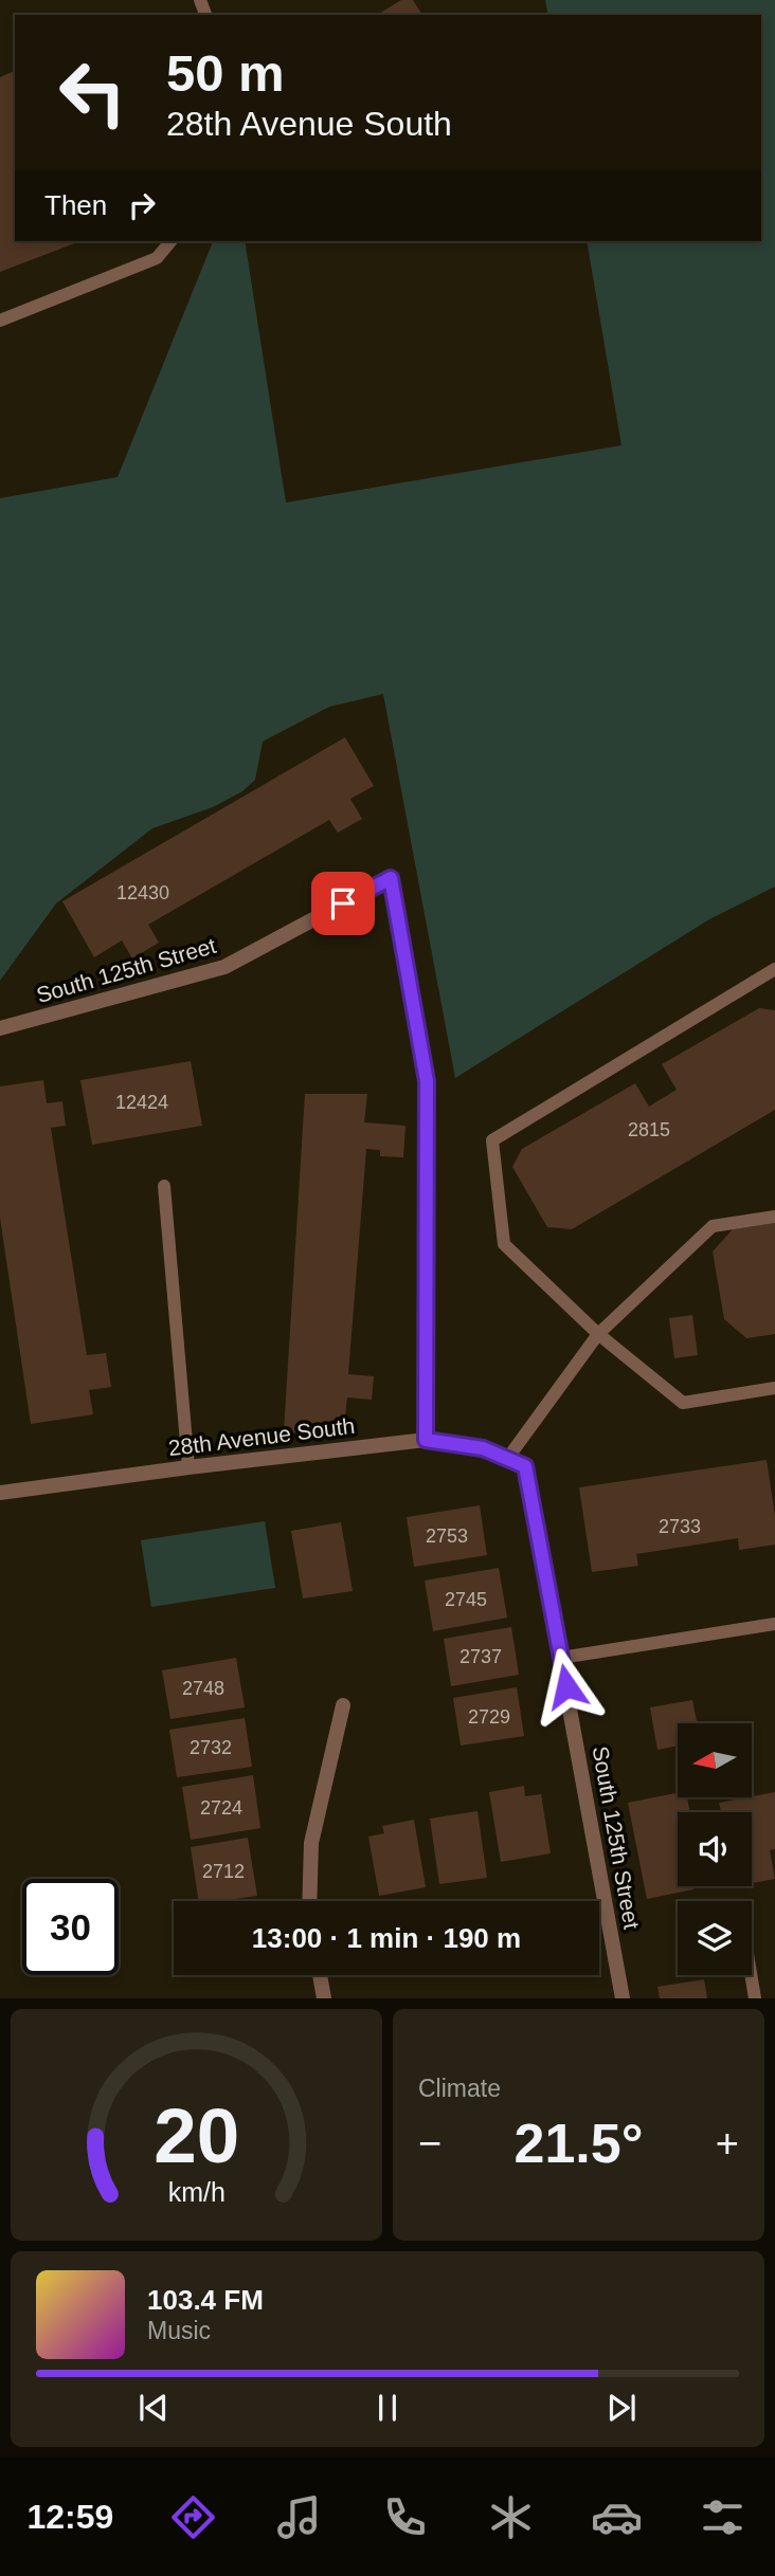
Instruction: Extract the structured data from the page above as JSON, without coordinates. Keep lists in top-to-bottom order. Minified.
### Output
{"streets":{"street":["South 125th Street","28th Avenue South"]},"crossings":[["South 125th Street","28th Avenue South"]],"house_numbers":["12430","12424","2815","2733","2753","2745","2737","2748","2729","2732","2724","2712"],"north":"left","page":{"turn":["50 m","28th Avenue South"],"then":"Then","limit":"30","trip":"13:00 · 1 min · 190 m","tile":"Climate","heat":["−","21.5°","+"],"song":["103.4 FM","Music"],"tabs":"12:59","gauge":["20","km/h"]}}
